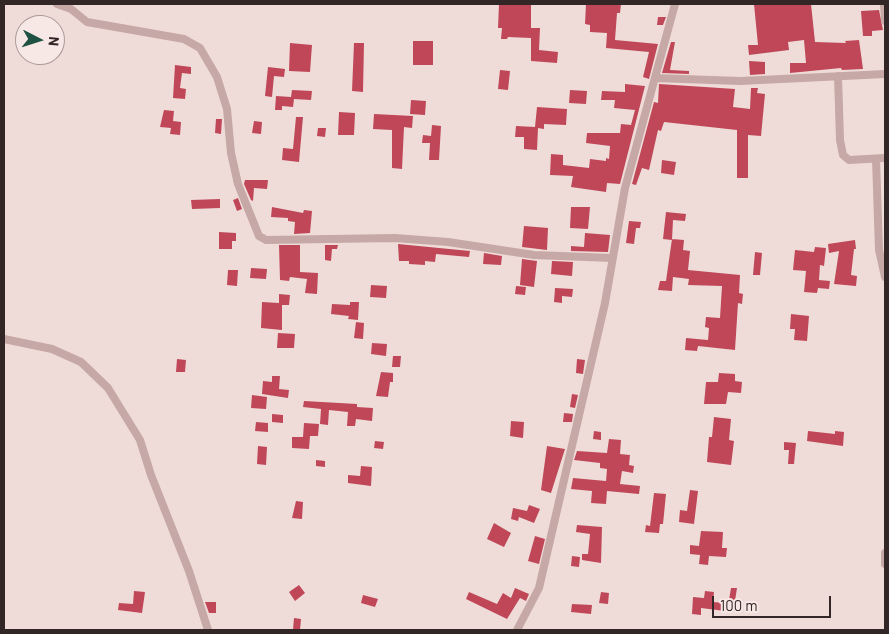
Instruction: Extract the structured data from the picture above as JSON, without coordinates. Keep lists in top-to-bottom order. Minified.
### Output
{"scale_bar":"100 m","north":"right"}
